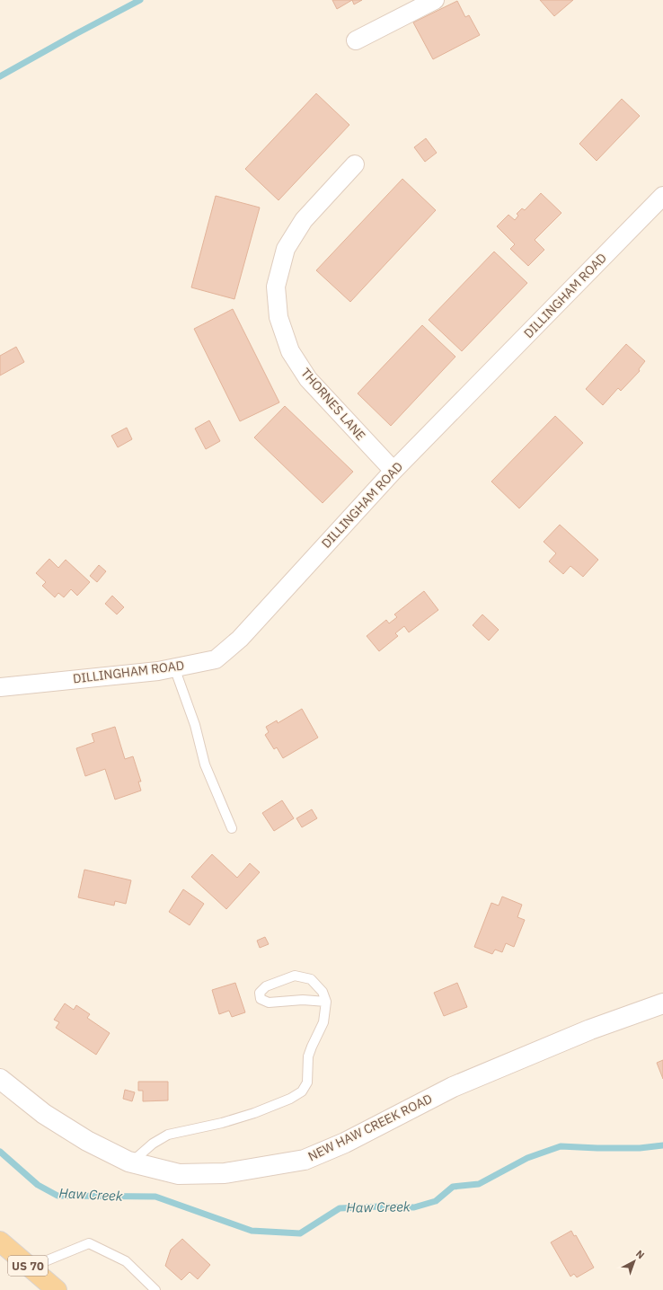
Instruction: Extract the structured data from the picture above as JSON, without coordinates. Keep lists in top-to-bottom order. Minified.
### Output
{"streets":{"main road":["US 70"],"street":["DILLINGHAM ROAD","THORNES LANE","NEW HAW CREEK ROAD"]},"crossings":[["DILLINGHAM ROAD","THORNES LANE"]],"water":["Haw Creek"],"north":"top right"}
